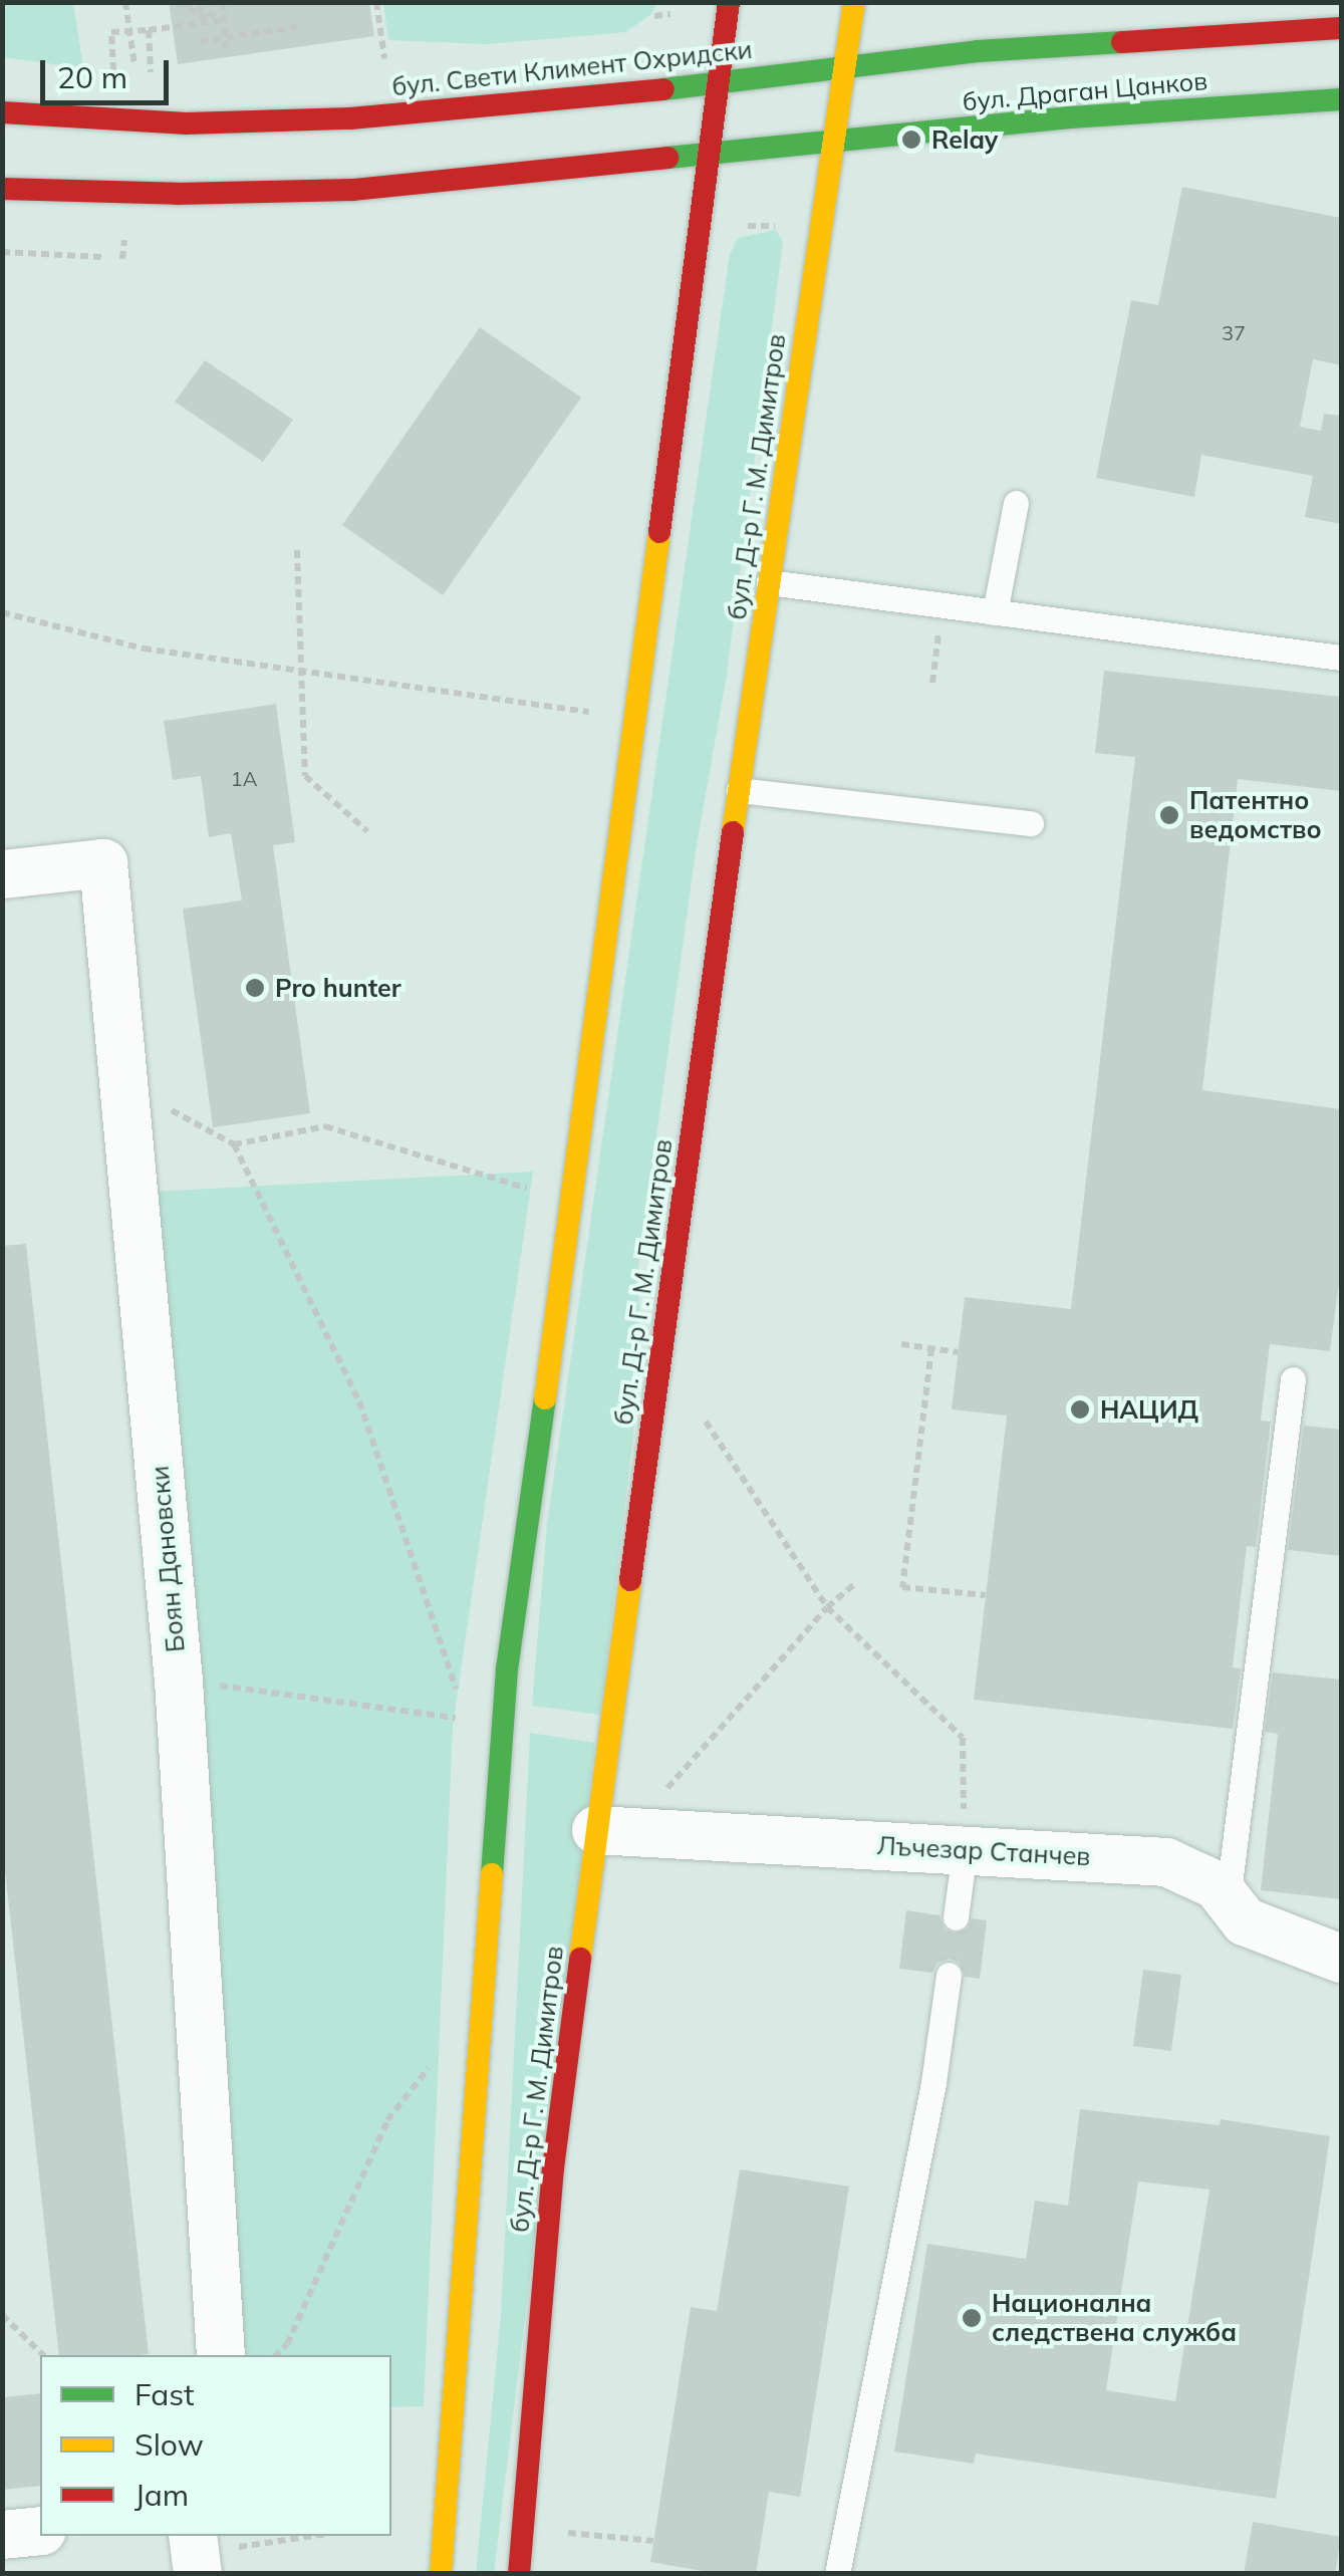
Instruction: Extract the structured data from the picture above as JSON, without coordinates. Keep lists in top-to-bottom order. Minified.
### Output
{"streets":{"main road":["бул. Свети Климент Охридски","бул. Драган Цанков","бул. Д-р Г. М. Димитров"],"street":["Боян Дановски","Лъчезар Станчев"]},"crossings":[["бул. Свети Климент Охридски","бул. Драган Цанков"],["бул. Свети Климент Охридски","бул. Д-р Г. М. Димитров"],["бул. Драган Цанков","бул. Д-р Г. М. Димитров"],["бул. Д-р Г. М. Димитров","Лъчезар Станчев"]],"places":["Relay","Патентно ведомство","Pro hunter","НАЦИД","Национална следствена служба"],"house_numbers":["37","1А"],"legend":["Fast","Slow","Jam"],"scale_bar":"20 m"}
